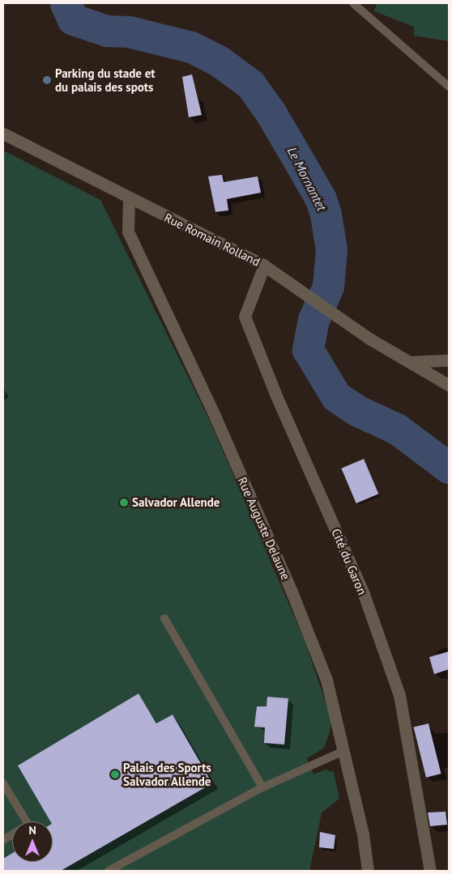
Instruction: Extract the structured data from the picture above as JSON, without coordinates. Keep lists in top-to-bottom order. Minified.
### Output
{"streets":{"street":["Rue Romain Rolland","Rue Auguste Delaune","Cité du Garon"]},"crossings":[["Rue Romain Rolland","Rue Auguste Delaune"],["Rue Romain Rolland","Cité du Garon"]],"water":["Le Mornantet"],"places":["Parking du stade et du palais des spots","Salvador Allende","Palais des Sports Salvador Allende"],"north":"top"}
